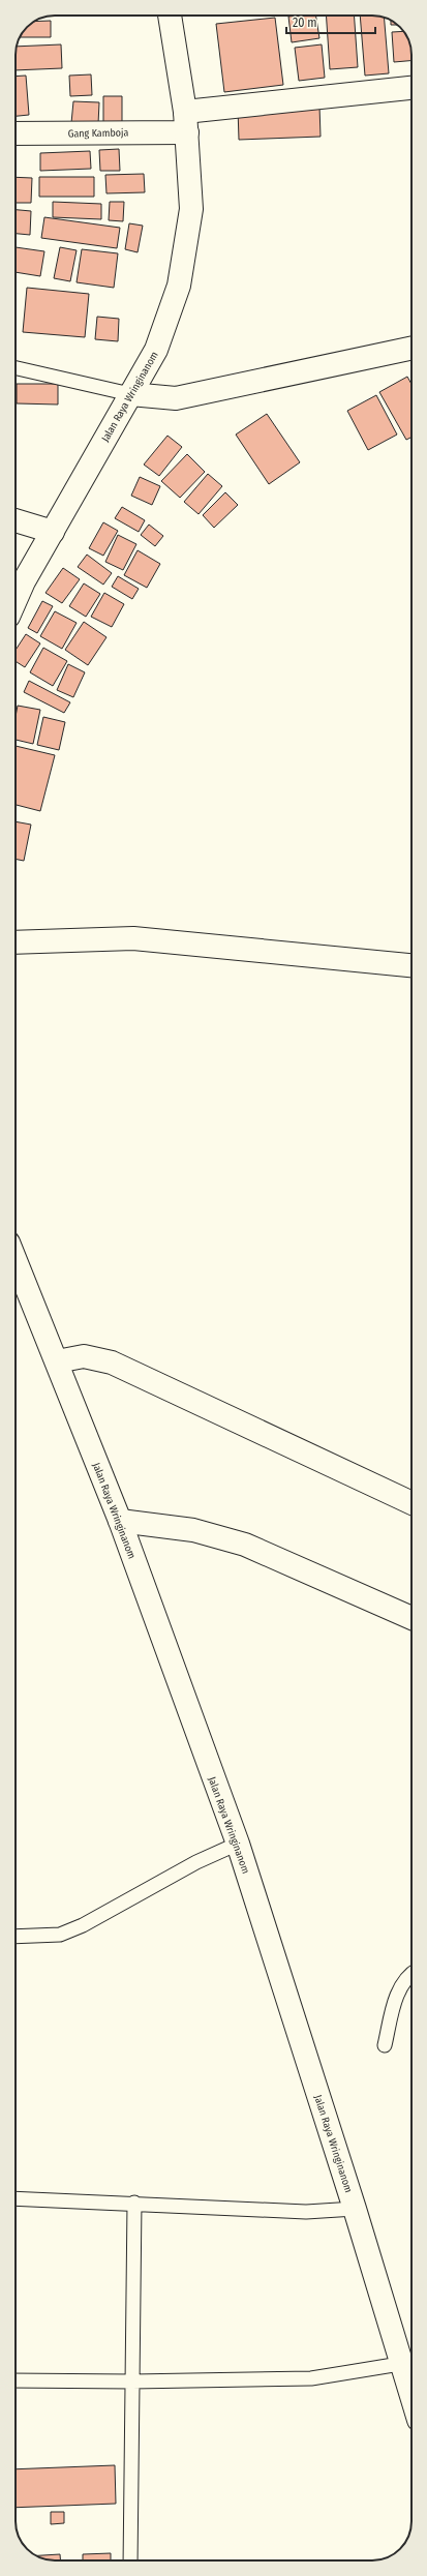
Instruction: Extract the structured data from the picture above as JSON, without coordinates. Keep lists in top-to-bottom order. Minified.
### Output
{"streets":{"main road":["Gang Kamboja","Jalan Raya Wringinanom"]},"crossings":[["Gang Kamboja","Jalan Raya Wringinanom"]],"scale_bar":"20 m"}
